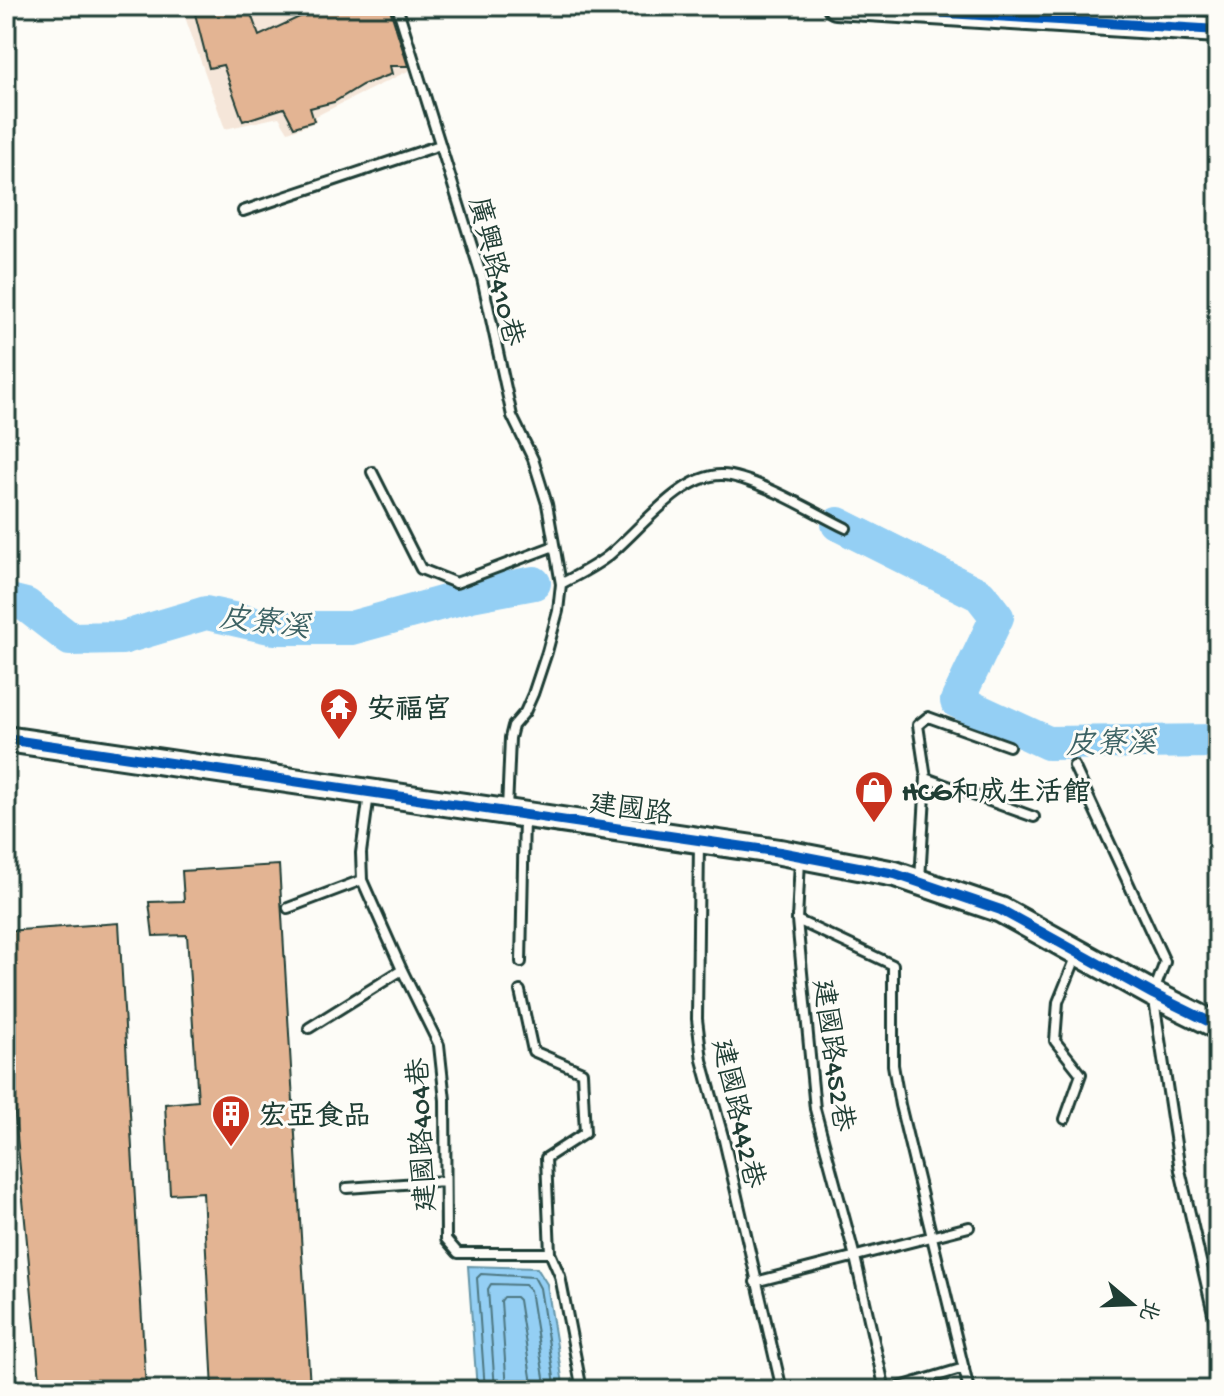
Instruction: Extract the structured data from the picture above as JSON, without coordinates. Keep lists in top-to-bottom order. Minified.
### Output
{"streets":{"street":["建國路"],"lane":["廣興路410巷","建國路452巷","建國路442巷","建國路404巷"]},"crossings":[["廣興路410巷","建國路"],["建國路","建國路452巷"],["建國路","建國路442巷"],["建國路","建國路404巷"]],"water":["皮寮溪"],"places":{"temple":["安福宮"],"shop":["HCG和成生活館"],"building":["宏亞食品"]},"north":"right"}
